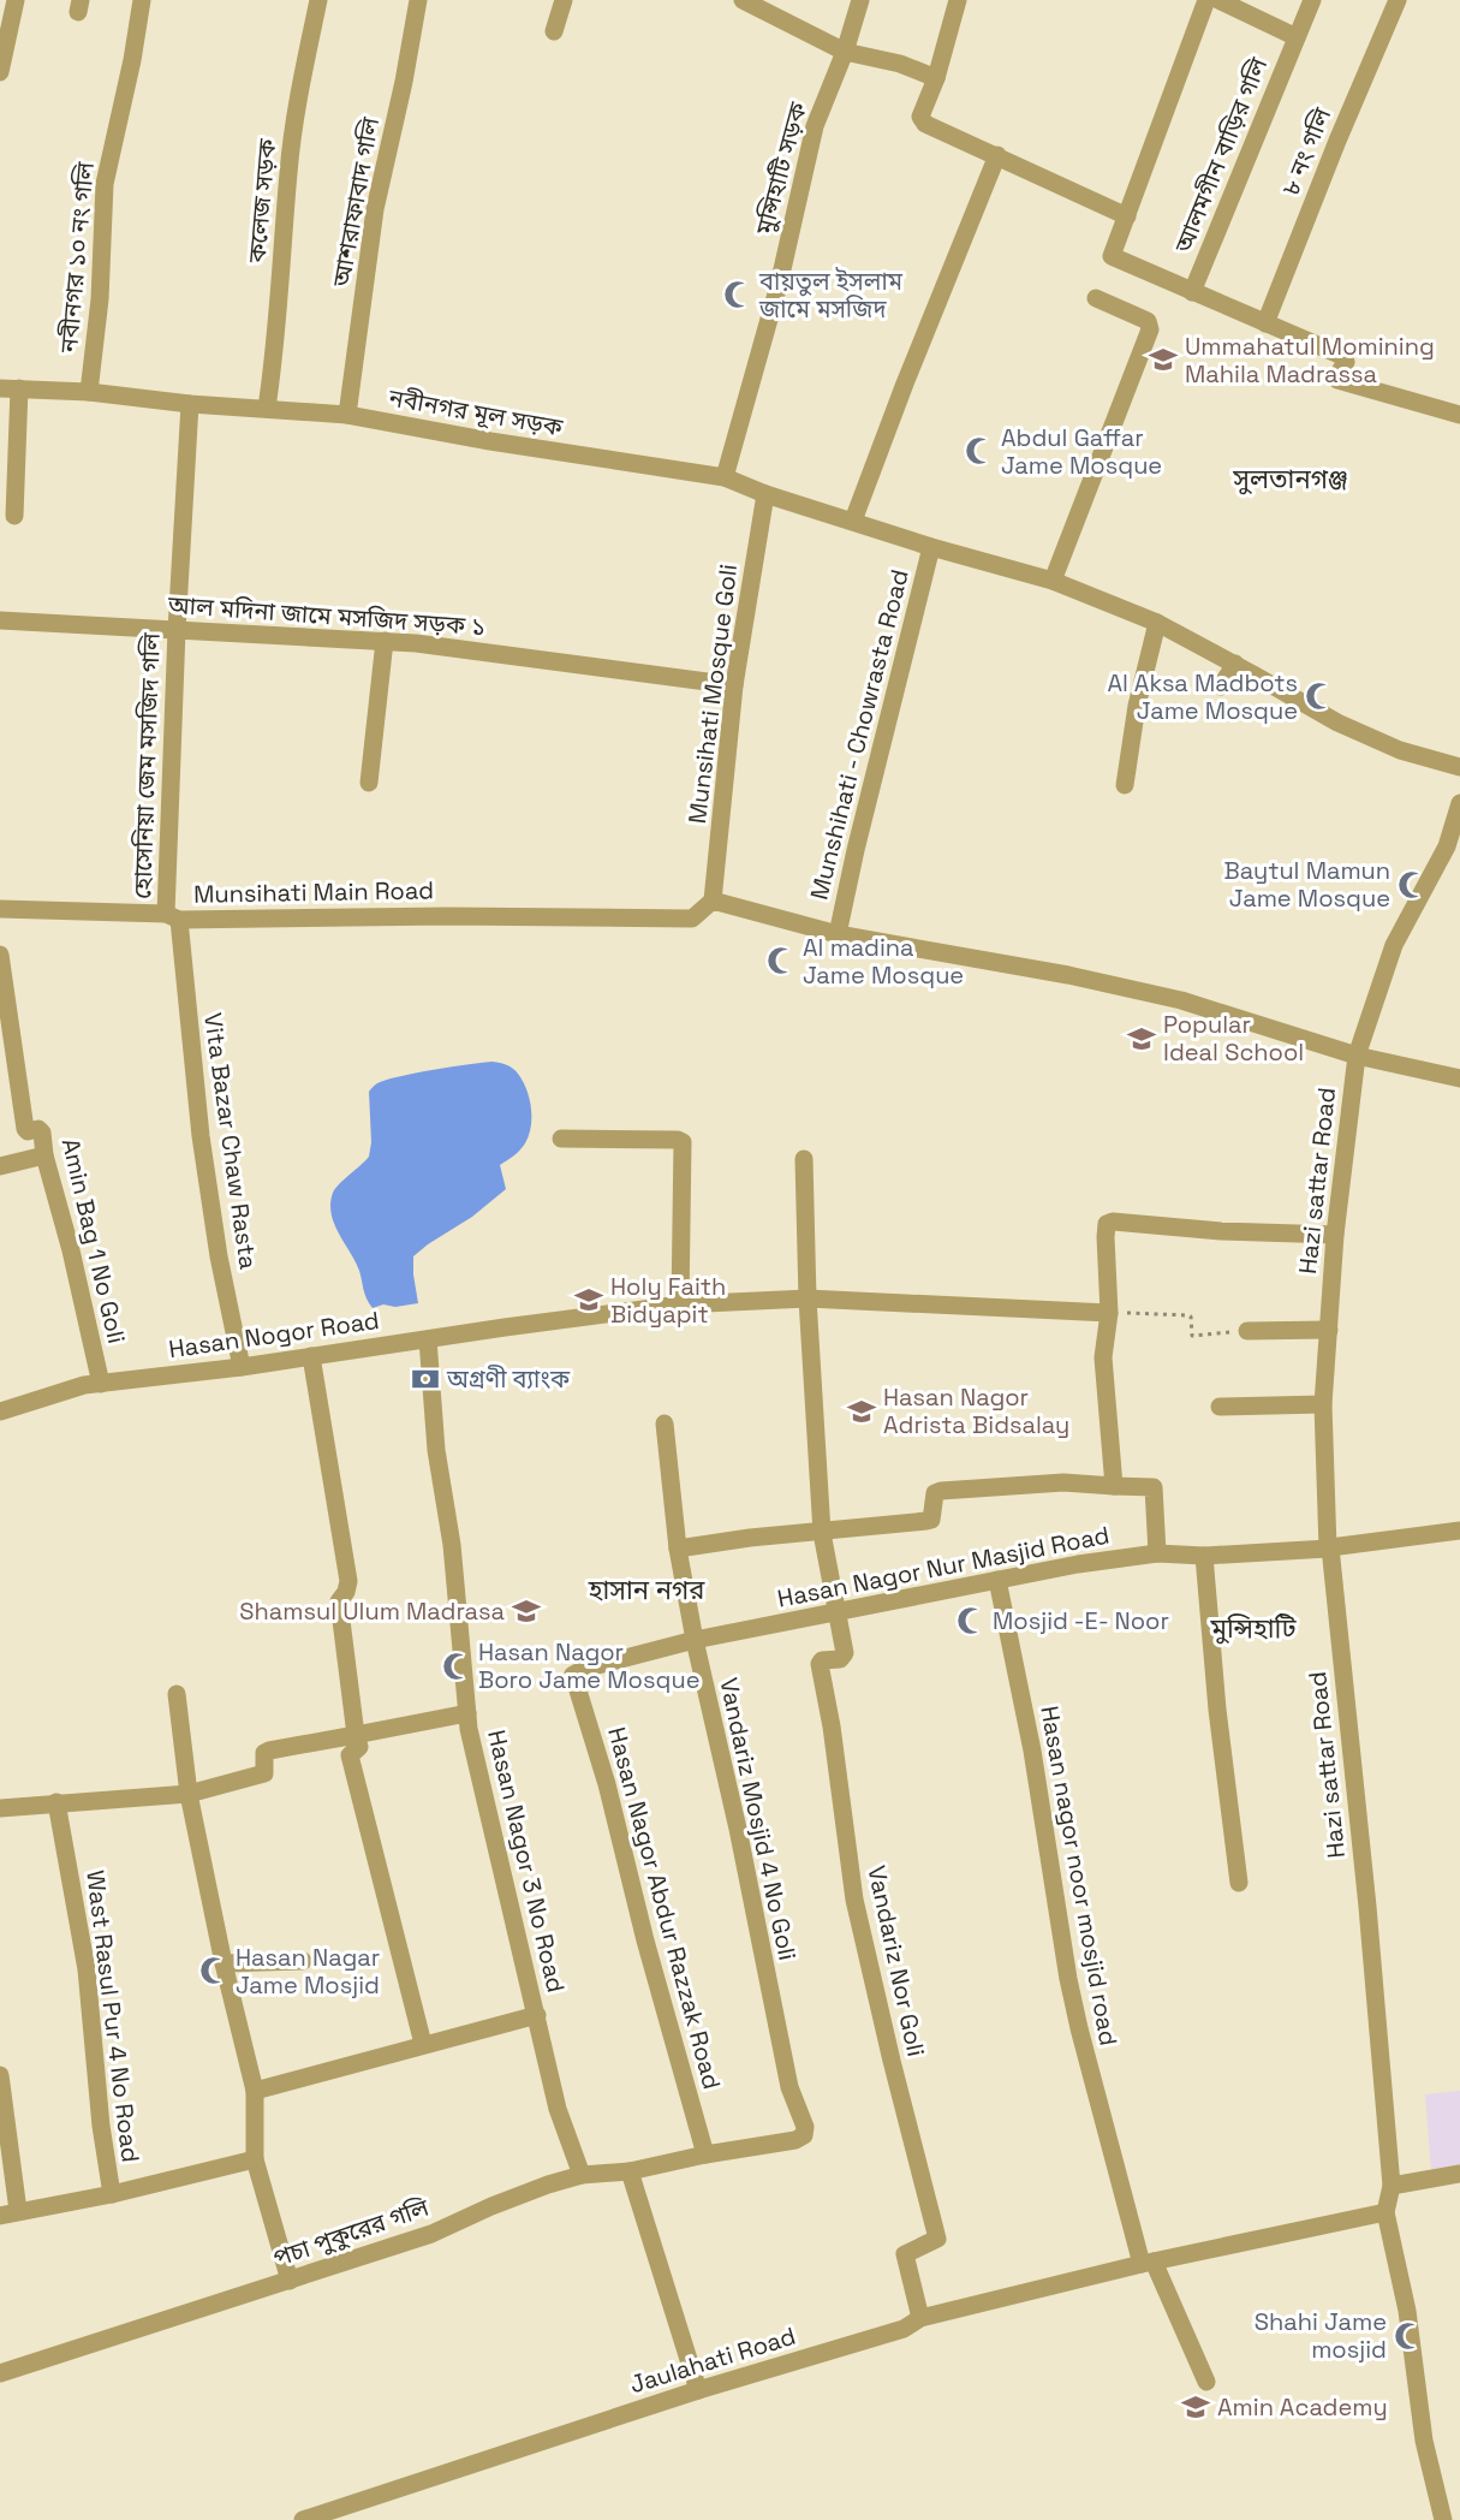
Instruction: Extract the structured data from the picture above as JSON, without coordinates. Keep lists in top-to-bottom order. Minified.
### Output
{"streets":{"street":["৮ নং গলি","আলমগীন বাড়ির গলি","মুন্সিহাটি সড়ক","কলেজ সড়ক","আশরাফাবাদ গলি","নবীনগর ১০ নং গলি","নবীনগর মূল সড়ক","আল মদিনা জামে মসজিদ সড়ক ১","Munsihati Mosque Goli","Munshihati - Chowrasta Road","হোসেনিয়া জেম মসজিদ গলি","Munsihati Main Road","Vita Bazar Chaw Rasta","Hazi sattar Road","Amin Bag 1 No Goli","Hasan Nogor Road","Hasan Nagor Nur Masjid Road","Vandariz Mosjid 4 No Goli","Hasan Nagor 3 No Road","Hasan nagor noor mosjid road","Hasan Nagor Abdur Razzak Road","Vandariz Nor Goli","Wast Rasul Pur 4 No Road","পচা পুকুরের গলি","Jaulahati Road"]},"crossings":[["মুন্সিহাটি সড়ক","নবীনগর মূল সড়ক"],["কলেজ সড়ক","নবীনগর মূল সড়ক"],["আশরাফাবাদ গলি","নবীনগর মূল সড়ক"],["নবীনগর ১০ নং গলি","নবীনগর মূল সড়ক"],["নবীনগর মূল সড়ক","Munsihati Mosque Goli"],["নবীনগর মূল সড়ক","Munshihati - Chowrasta Road"],["নবীনগর মূল সড়ক","হোসেনিয়া জেম মসজিদ গলি"],["আল মদিনা জামে মসজিদ সড়ক ১","Munsihati Mosque Goli"],["আল মদিনা জামে মসজিদ সড়ক ১","হোসেনিয়া জেম মসজিদ গলি"],["Munsihati Mosque Goli","Munsihati Main Road"],["হোসেনিয়া জেম মসজিদ গলি","Munsihati Main Road"],["হোসেনিয়া জেম মসজিদ গলি","Vita Bazar Chaw Rasta"],["Munsihati Main Road","Vita Bazar Chaw Rasta"],["Vita Bazar Chaw Rasta","Hasan Nogor Road"],["Hazi sattar Road","Hasan Nagor Nur Masjid Road"],["Hazi sattar Road","Jaulahati Road"],["Amin Bag 1 No Goli","Hasan Nogor Road"],["Hasan Nogor Road","Hasan Nagor 3 No Road"],["Hasan Nagor Nur Masjid Road","Vandariz Mosjid 4 No Goli"],["Hasan Nagor Nur Masjid Road","Hasan nagor noor mosjid road"],["Hasan Nagor Nur Masjid Road","Hasan Nagor Abdur Razzak Road"],["Hasan Nagor Nur Masjid Road","Vandariz Nor Goli"],["Vandariz Mosjid 4 No Goli","Hasan Nagor Abdur Razzak Road"],["Vandariz Mosjid 4 No Goli","পচা পুকুরের গলি"],["Hasan Nagor 3 No Road","পচা পুকুরের গলি"],["Hasan nagor noor mosjid road","Jaulahati Road"],["Hasan Nagor Abdur Razzak Road","পচা পুকুরের গলি"],["Vandariz Nor Goli","Jaulahati Road"]],"districts":["সুলতানগঞ্জ","হাসান নগর","মুন্সিহাটি"],"places":{"mosque":["বায়তুল ইসলাম জামে মসজিদ","Abdul Gaffar Jame Mosque","Al Aksa Madbots Jame Mosque","Baytul Mamun Jame Mosque","Al madina Jame Mosque","Mosjid -E- Noor","Hasan Nagor Boro Jame Mosque","Hasan Nagar Jame Mosjid","Shahi Jame mosjid"],"school or university":["Ummahatul Momining Mahila Madrassa","Popular Ideal School","Holy Faith Bidyapit","Hasan Nagor Adrista Bidsalay","Shamsul Ulum Madrasa","Amin Academy"],"bank":["অগ্রণী ব্যাংক"]}}
